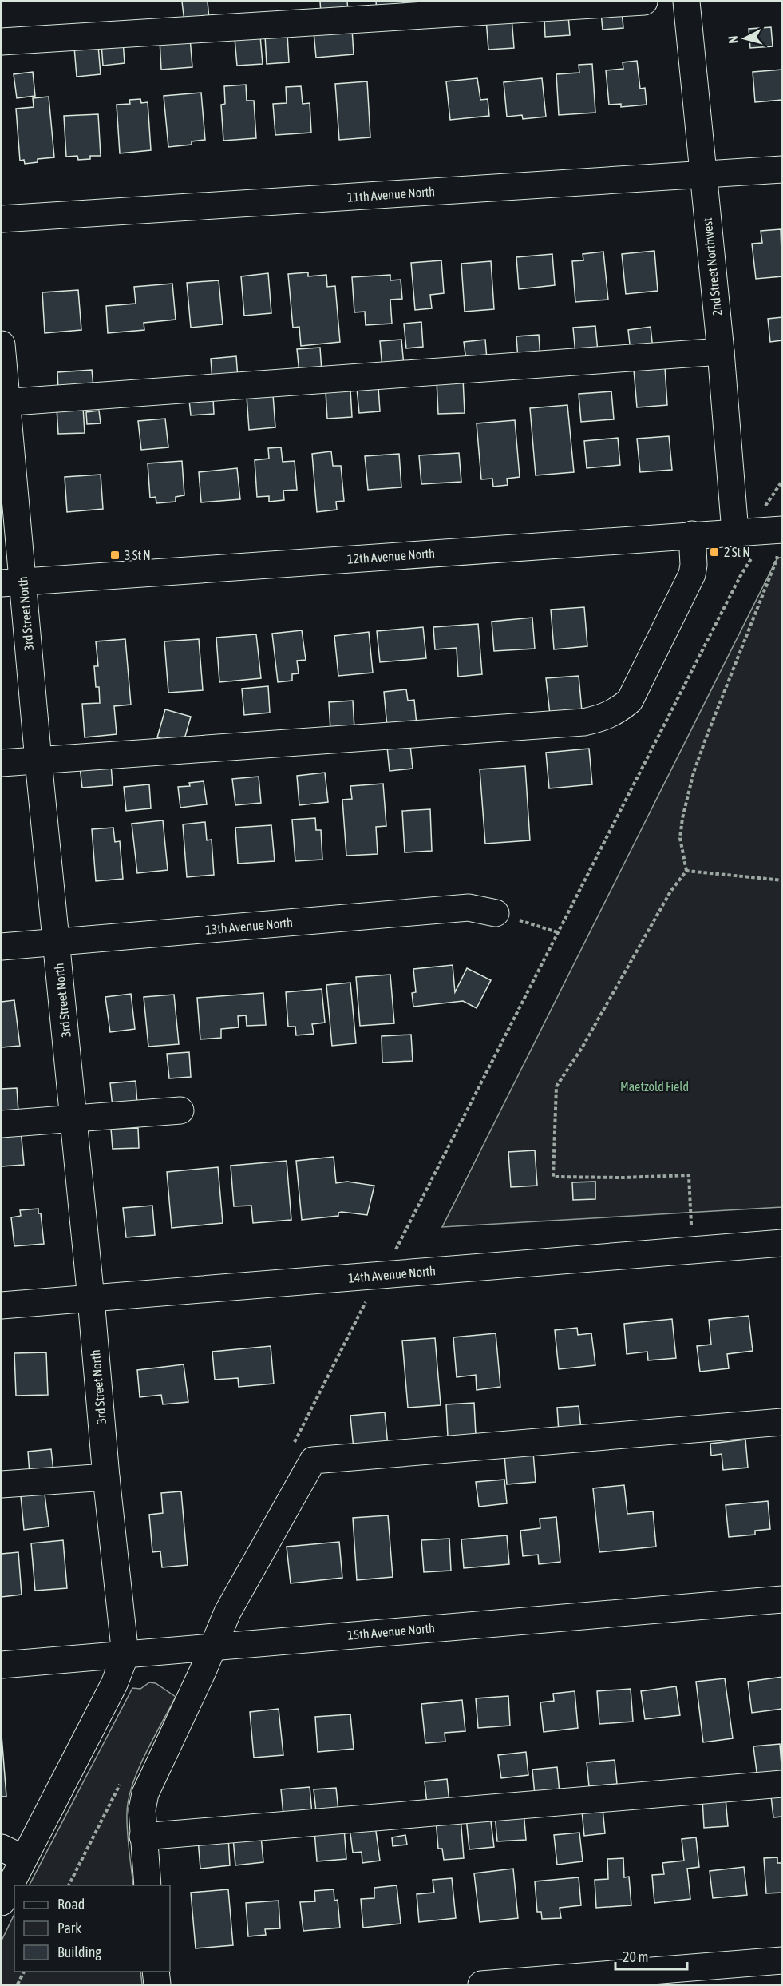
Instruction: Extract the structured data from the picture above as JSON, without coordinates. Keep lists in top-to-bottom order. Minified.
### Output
{"streets":{"street":["11th Avenue North","2nd Street Northwest","12th Avenue North","3rd Street North","13th Avenue North","14th Avenue North","15th Avenue North"]},"crossings":[["11th Avenue North","2nd Street Northwest"],["2nd Street Northwest","12th Avenue North"],["12th Avenue North","3rd Street North"],["3rd Street North","13th Avenue North"],["3rd Street North","14th Avenue North"],["3rd Street North","15th Avenue North"]],"parks":["Maetzold Field"],"places":{"transit":["2 St N","3 St N"]},"legend":["Road","Park","Building"],"scale_bar":"20 m","north":"left"}
